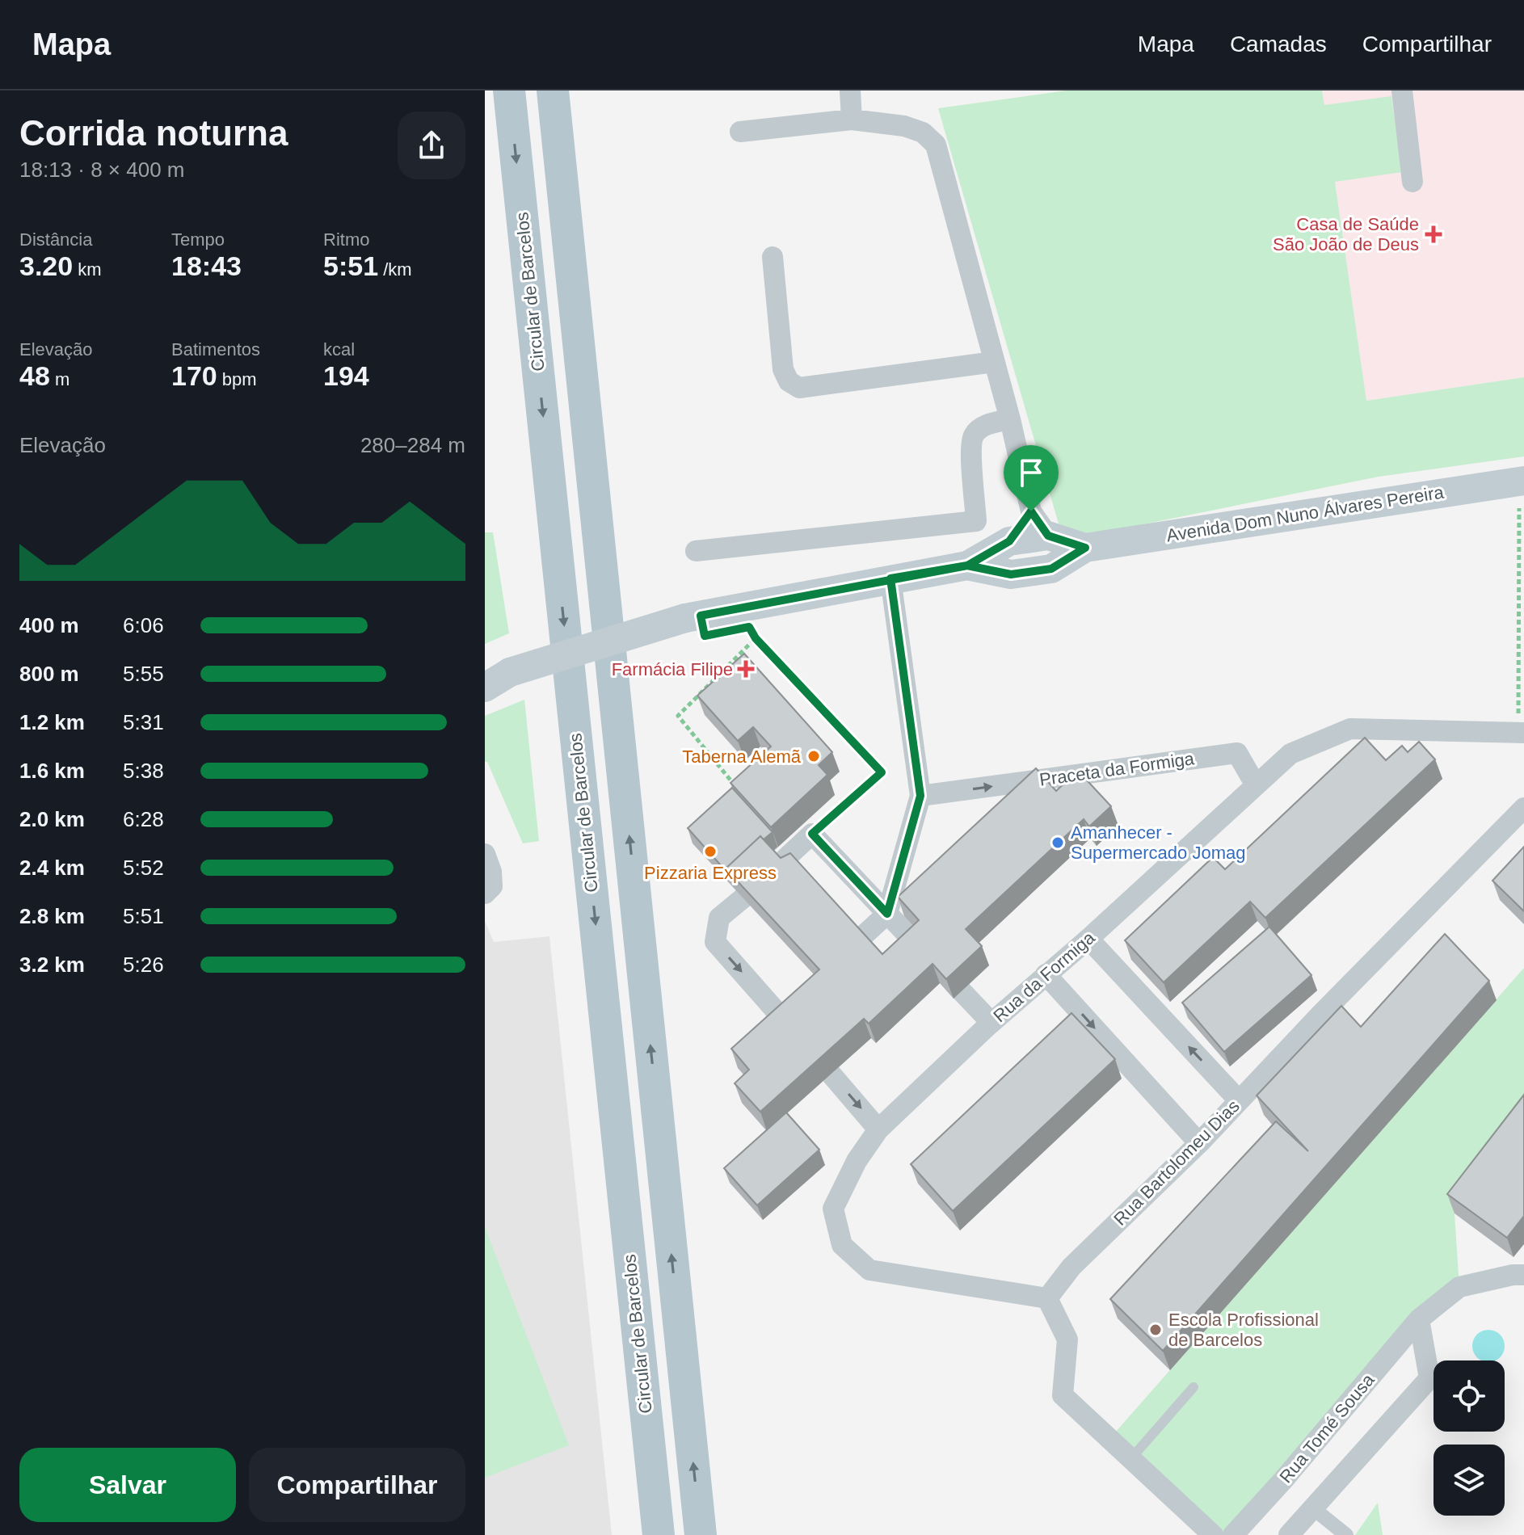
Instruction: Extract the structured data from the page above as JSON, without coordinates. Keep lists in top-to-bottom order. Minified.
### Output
{"streets":{"main road":["Circular de Barcelos","Avenida Dom Nuno Álvares Pereira"],"street":["Praceta da Formiga","Rua da Formiga","Rua Bartolomeu Dias","Rua Tomé Sousa"]},"crossings":[["Praceta da Formiga","Rua da Formiga"],["Rua da Formiga","Rua Bartolomeu Dias"]],"one_way":["Praceta da Formiga"],"places":{"health":["Casa de Saúde São João de Deus","Farmácia Filipe"],"other":["Taberna Alemã","Amanhecer - Supermercado Jomag","Pizzaria Express","Escola Profissional de Barcelos"]},"page":{"header":"Mapa","nav":["Mapa","Camadas","Compartilhar"],"heading":["Corrida noturna","18:13 · 8 × 400 m"],"stats":[["Distância","3.20 km"],["Tempo","18:43"],["Ritmo","5:51 /km"],["Elevação","48 m"],["Batimentos","170 bpm"],["kcal","194"]],"chart":["Elevação","280–284 m"],"list":[{"name":"400 m","note":"6:06"},{"name":"800 m","note":"5:55"},{"name":"1.2 km","note":"5:31"},{"name":"1.6 km","note":"5:38"},{"name":"2.0 km","note":"6:28"},{"name":"2.4 km","note":"5:52"},{"name":"2.8 km","note":"5:51"},{"name":"3.2 km","note":"5:26"}],"buttons":["Salvar","Compartilhar"]}}
